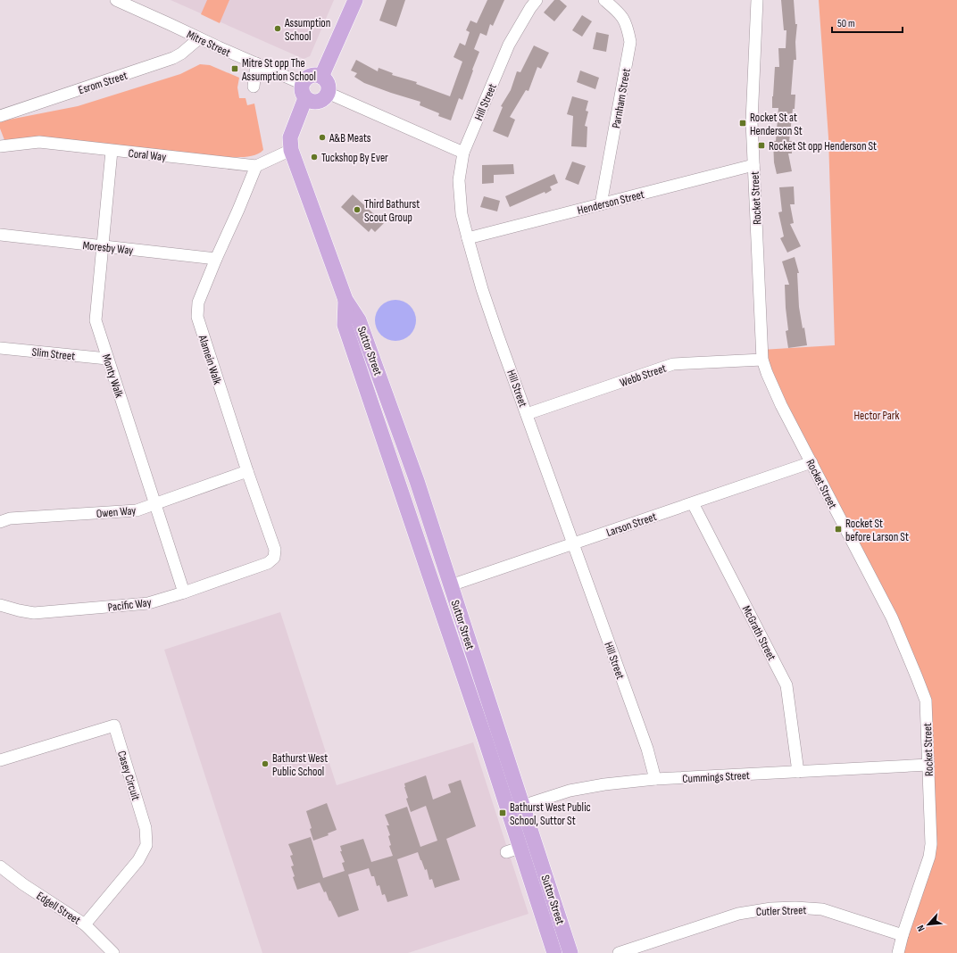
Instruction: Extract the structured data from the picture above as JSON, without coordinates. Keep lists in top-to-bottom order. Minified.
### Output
{"streets":{"main road":["Suttor Street"],"street":["Mitre Street","Esrom Street","Parnham Street","Hill Street","Coral Way","Rocket Street","Henderson Street","Moresby Way","Slim Street","Alamein Walk","Webb Street","Monty Walk","Owen Way","Larson Street","Pacific Way","McGrath Street","Casey Circuit","Cummings Street","Edgell Street","Cutler Street"]},"crossings":[["Mitre Street","Esrom Street"],["Mitre Street","Suttor Street"],["Parnham Street","Henderson Street"],["Hill Street","Henderson Street"],["Hill Street","Webb Street"],["Hill Street","Larson Street"],["Hill Street","Cummings Street"],["Coral Way","Alamein Walk"],["Coral Way","Monty Walk"],["Rocket Street","Henderson Street"],["Rocket Street","Webb Street"],["Rocket Street","Larson Street"],["Rocket Street","Cummings Street"],["Rocket Street","Cutler Street"],["Moresby Way","Alamein Walk"],["Moresby Way","Monty Walk"],["Suttor Street","Larson Street"],["Suttor Street","Cummings Street"],["Slim Street","Monty Walk"],["Alamein Walk","Owen Way"],["Alamein Walk","Pacific Way"],["Monty Walk","Owen Way"],["Monty Walk","Pacific Way"],["Larson Street","McGrath Street"],["McGrath Street","Cummings Street"],["Casey Circuit","Edgell Street"]],"parks":["Hector Park"],"places":{"other":["Assumption School","A&B Meats","Tuckshop By Ever","Third Bathurst Scout Group","Bathurst West Public School"],"transit":["Mitre St opp The Assumption School","Rocket St at Henderson St","Rocket St opp Henderson St","Rocket St before Larson St","Bathurst West Public School, Suttor St"]},"scale_bar":"50 m","north":"bottom left"}
